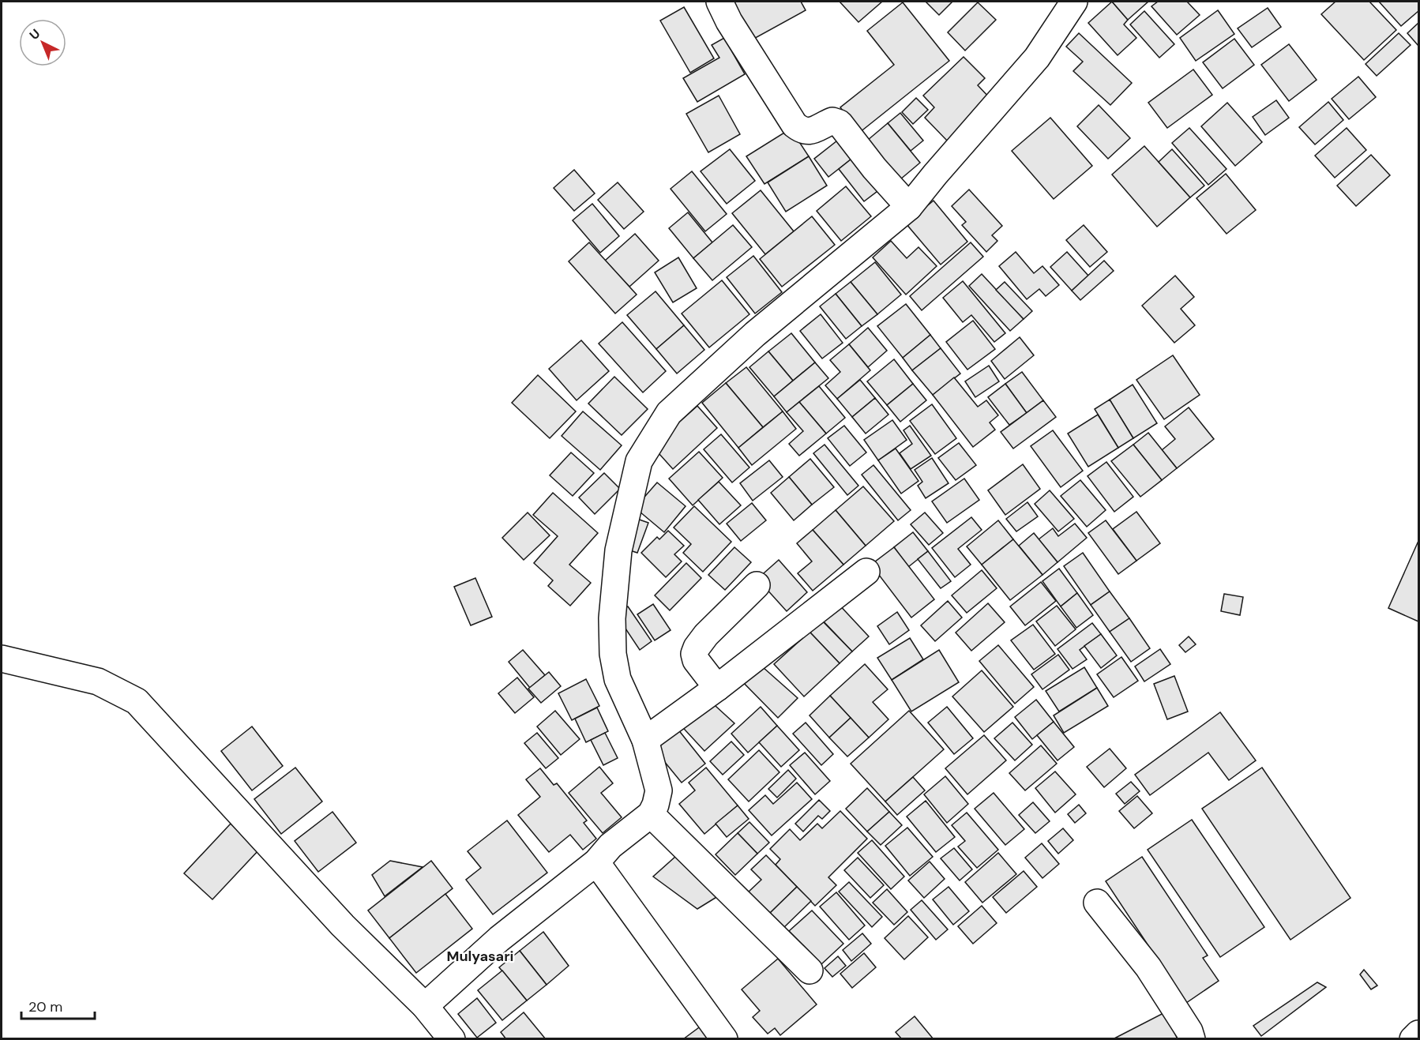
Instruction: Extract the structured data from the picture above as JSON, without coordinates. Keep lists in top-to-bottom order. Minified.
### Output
{"districts":["Mulyasari"],"scale_bar":"20 m","north":"top left"}
